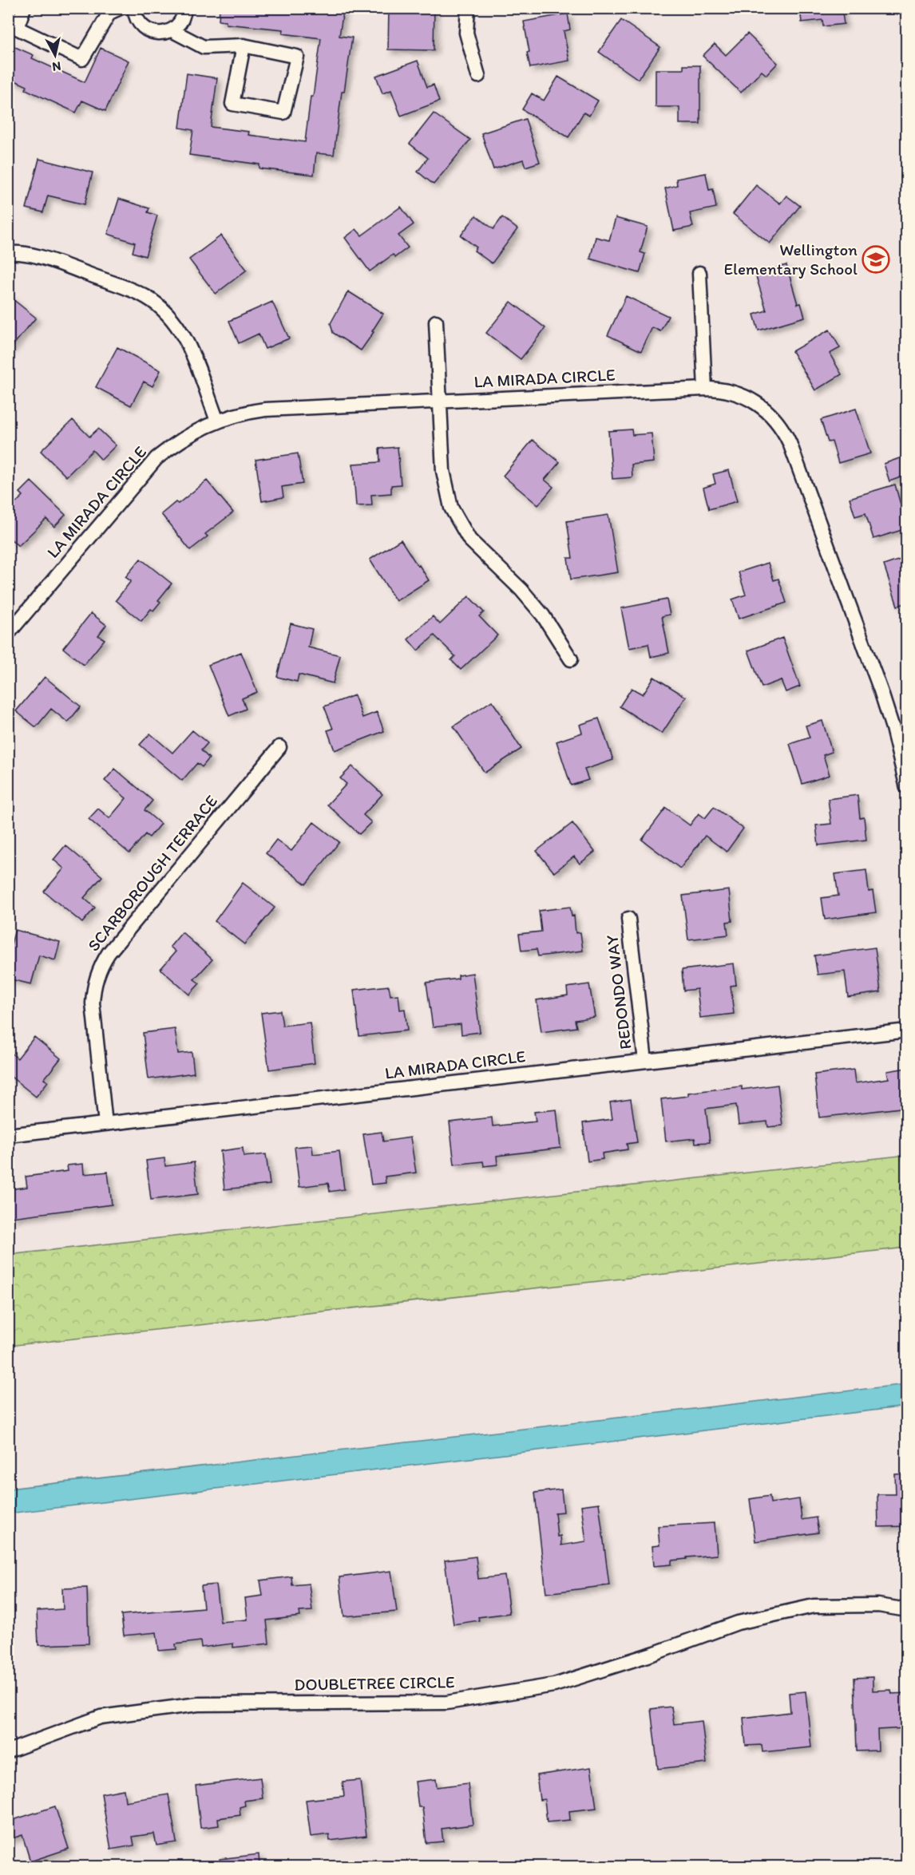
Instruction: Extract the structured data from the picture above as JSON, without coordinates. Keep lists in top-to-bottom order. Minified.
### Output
{"streets":{"street":["LA MIRADA CIRCLE","SCARBOROUGH TERRACE","REDONDO WAY","DOUBLETREE CIRCLE"]},"crossings":[["LA MIRADA CIRCLE","SCARBOROUGH TERRACE"],["LA MIRADA CIRCLE","REDONDO WAY"]],"places":{"school or university":["Wellington Elementary School"]},"north":"bottom"}
